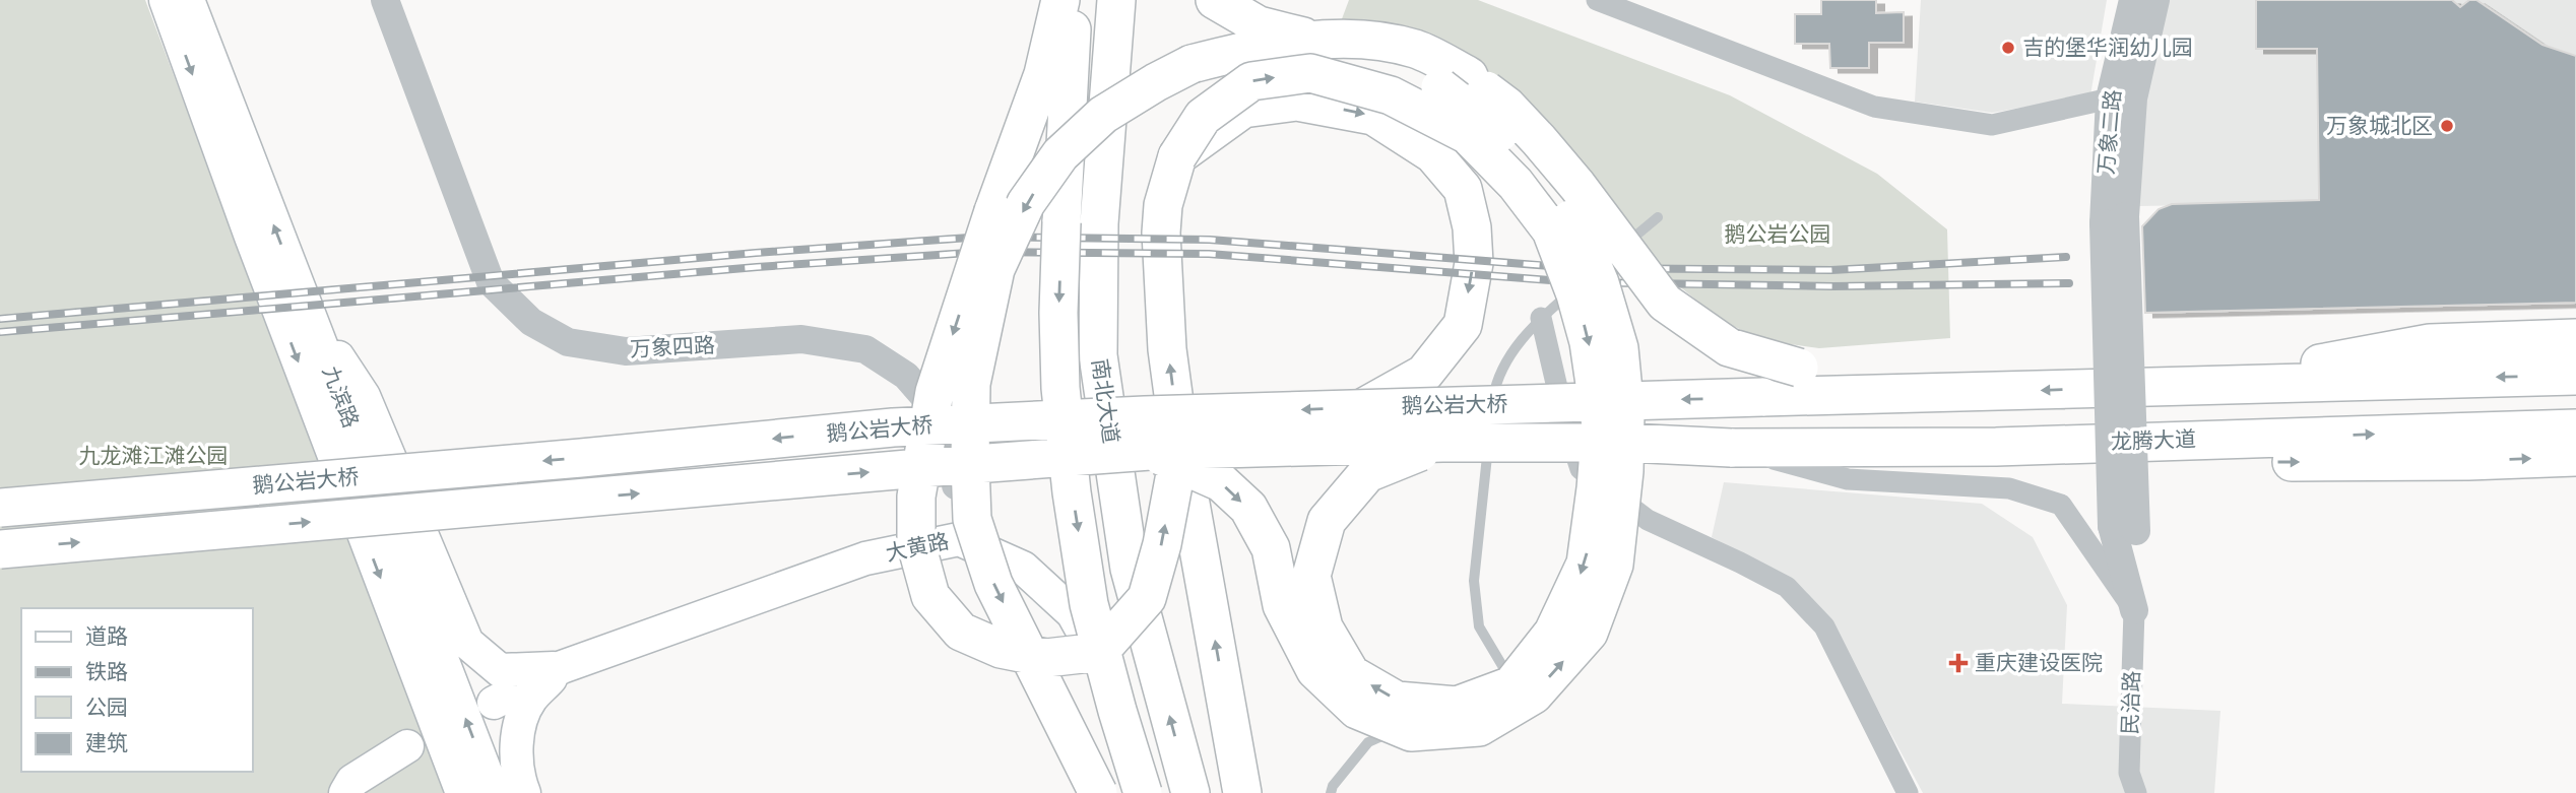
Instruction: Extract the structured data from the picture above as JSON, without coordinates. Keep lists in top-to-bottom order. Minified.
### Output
{"streets":{"highway":["南北大道","鹅公岩大桥","龙腾大道"],"main road":["九滨路","大黄路"],"street":["万象二路","万象四路","民治路"]},"crossings":[["万象四路","大黄路"],["鹅公岩大桥","龙腾大道"]],"parks":["鹅公岩公园","九龙滩江滩公园"],"places":{"other":["吉的堡华润幼儿园","万象城北区"],"health":["重庆建设医院"]},"legend":["道路","铁路","公园","建筑"]}
